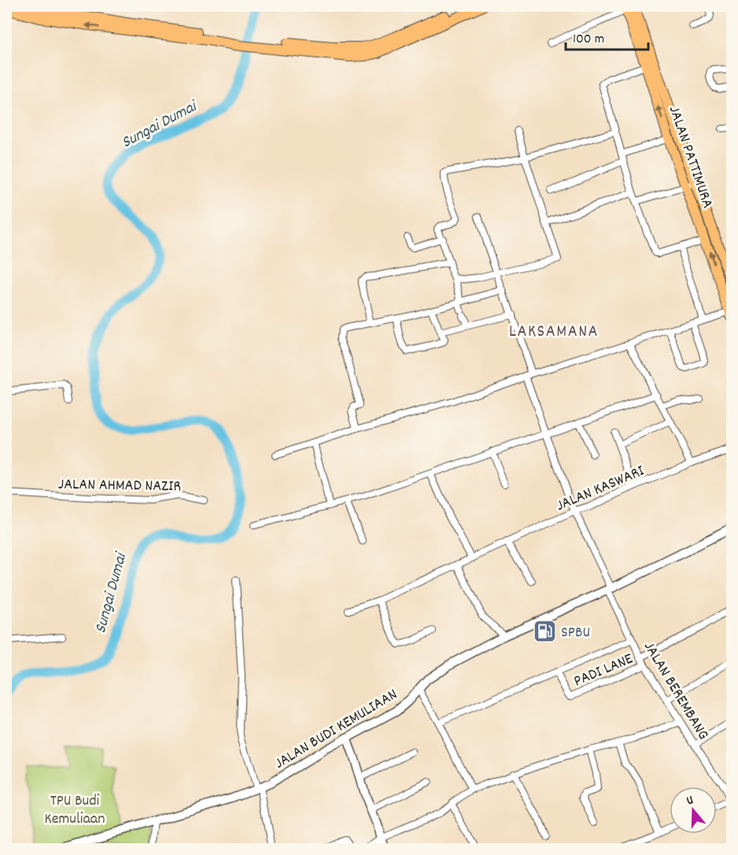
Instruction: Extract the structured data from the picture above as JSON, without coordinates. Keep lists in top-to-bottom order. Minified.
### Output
{"streets":{"main road":["JALAN PATTIMURA"],"street":["JALAN AHMAD NAZIR","JALAN KASWARI","PADI LANE","JALAN BEREMBANG","JALAN BUDI KEMULIAAN"]},"crossings":[["JALAN KASWARI","JALAN BEREMBANG"],["PADI LANE","JALAN BEREMBANG"],["JALAN BEREMBANG","JALAN BUDI KEMULIAAN"]],"districts":["LAKSAMANA"],"water":["Sungai Dumai"],"parks":["TPU Budi Kemuliaan"],"places":{"fuel station":["SPBU"]},"scale_bar":"100 m","north":"top"}
